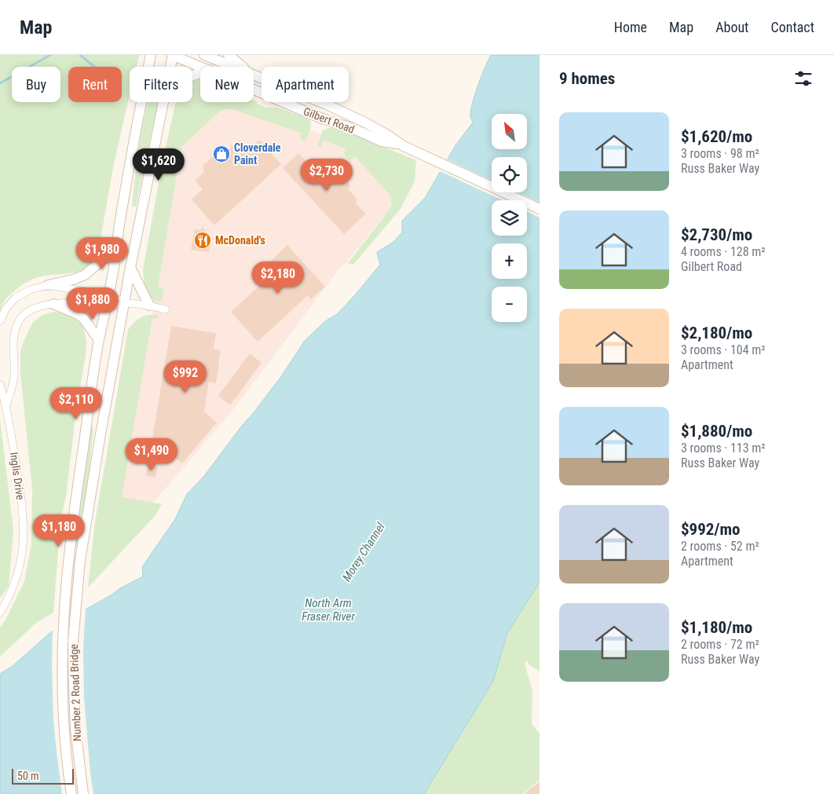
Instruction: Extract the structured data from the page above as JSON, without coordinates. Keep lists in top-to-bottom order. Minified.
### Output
{"streets":{"main road":["Gilbert Road","Number 2 Road Bridge"],"street":["Inglis Drive"]},"crossings":[["Gilbert Road","Number 2 Road Bridge"],["Inglis Drive","Number 2 Road Bridge"]],"water":["Morey Channel","North Arm Fraser River"],"places":{"shop":["Cloverdale Paint"],"restaurant":["McDonald's"]},"scale_bar":"50 m","north":"top left","page":{"header":"Map","nav":["Home","Map","About","Contact"],"heading":"9 homes","chip":["Buy","Rent","Filters","New","Apartment"],"list":[{"name":"$1,620/mo","note":"3 rooms · 98 m² · Russ Baker Way"},{"name":"$2,730/mo","note":"4 rooms · 128 m² · Gilbert Road"},{"name":"$2,180/mo","note":"3 rooms · 104 m² · Apartment"},{"name":"$1,880/mo","note":"3 rooms · 113 m² · Russ Baker Way"},{"name":"$992/mo","note":"2 rooms · 52 m² · Apartment"},{"name":"$1,180/mo","note":"2 rooms · 72 m² · Russ Baker Way"}],"map_buttons":["+","−"],"price":["$1,620","$2,730","$1,980","$2,180","$1,880","$992","$2,110","$1,490","$1,180"],"scale":"50 m"}}
